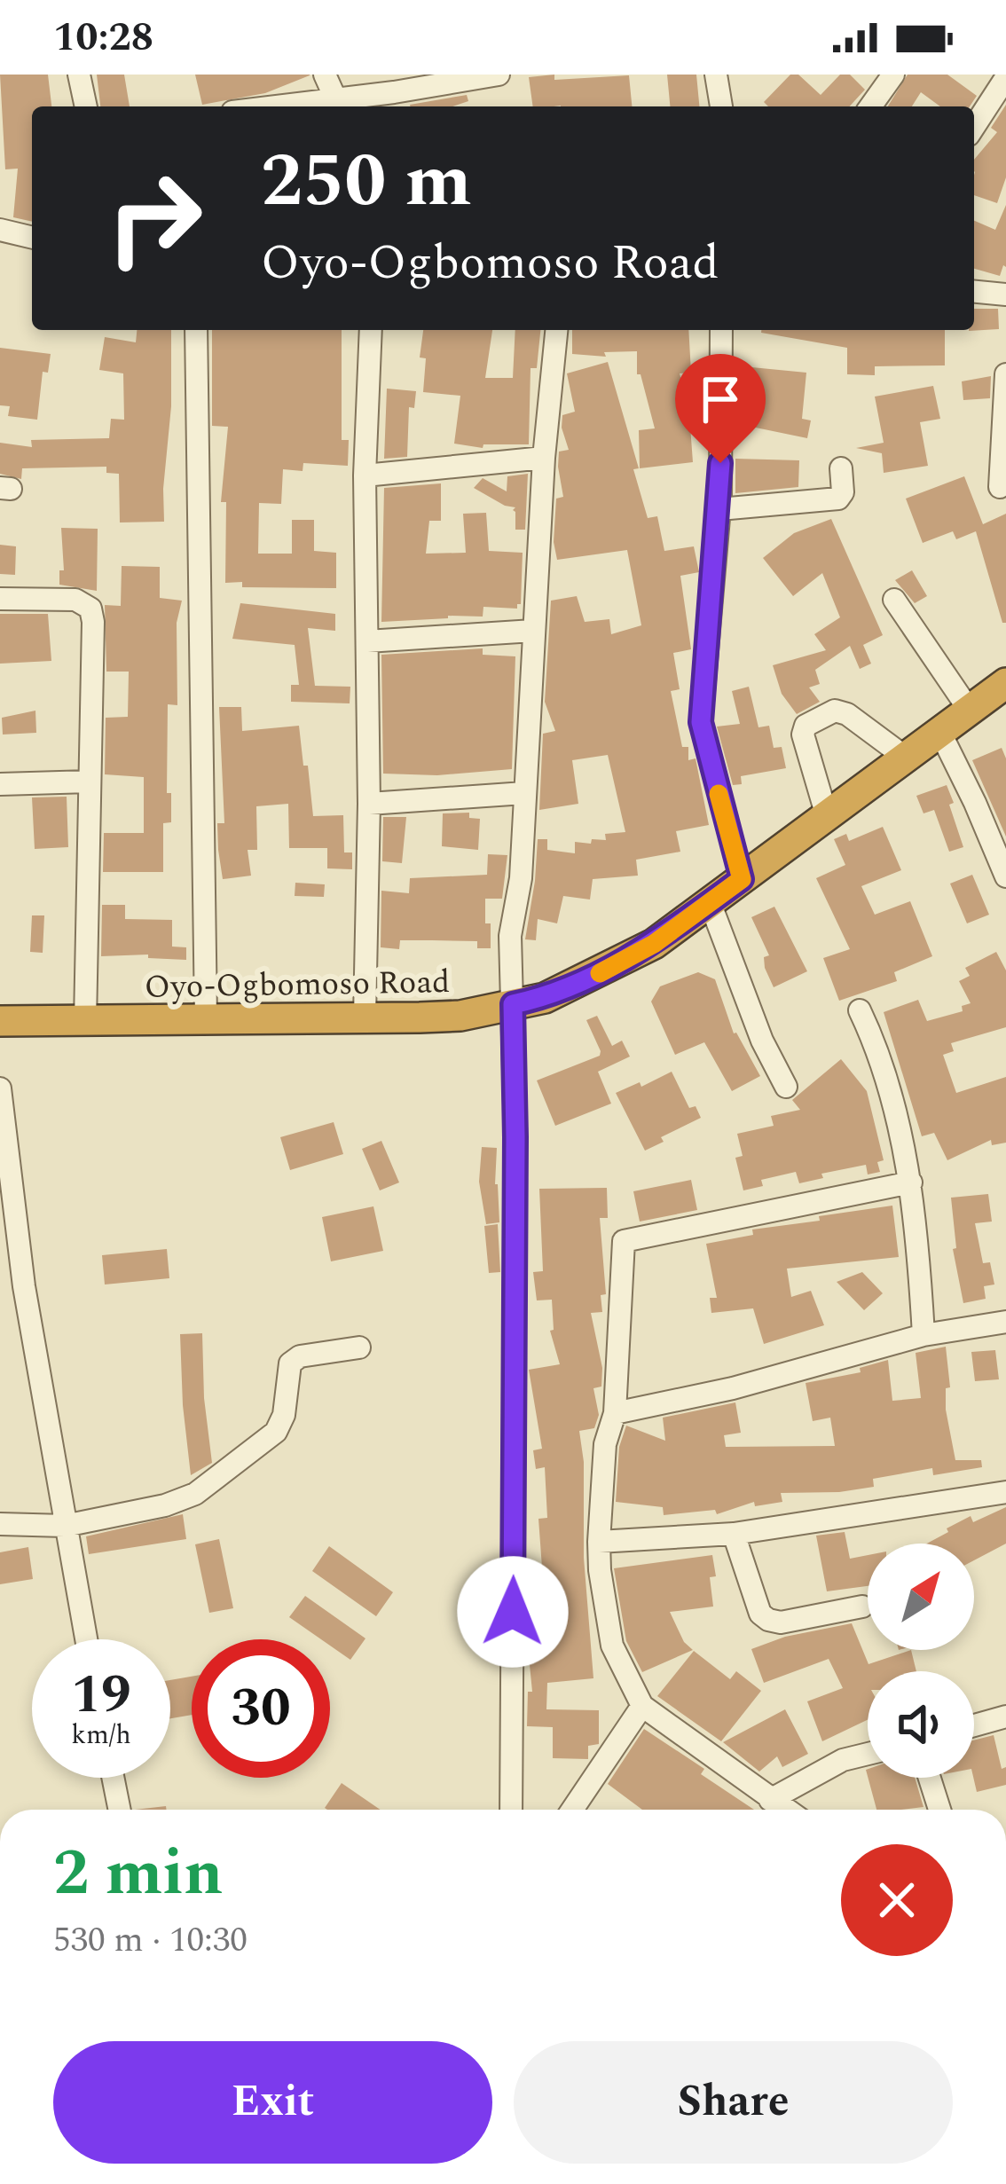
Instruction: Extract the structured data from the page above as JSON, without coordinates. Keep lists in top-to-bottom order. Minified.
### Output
{"streets":{"highway":["Oyo-Ogbomoso Road"]},"north":"top right","page":{"status":"10:28","turn":["250 m","Oyo-Ogbomoso Road"],"speed":"19 km/h","limit":"30","heading":["2 min","530 m · 10:30"],"buttons":["Exit","Share"]}}
